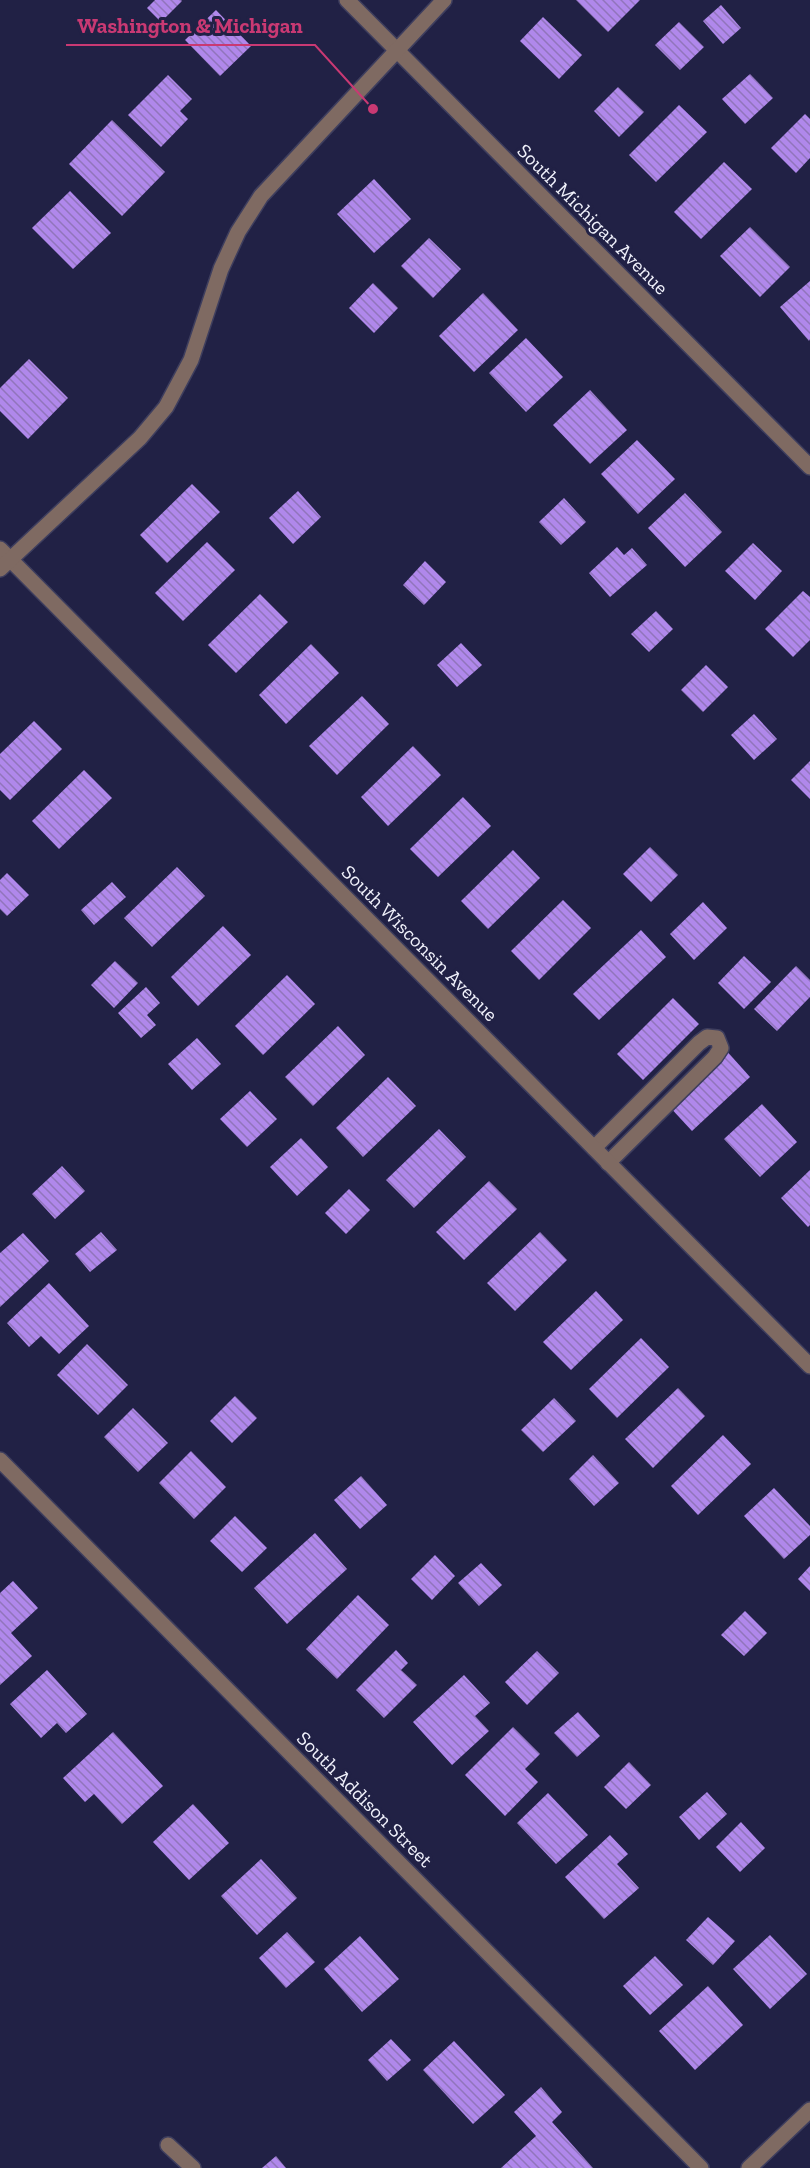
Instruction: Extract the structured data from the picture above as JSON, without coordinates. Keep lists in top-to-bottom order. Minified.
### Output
{"streets":{"street":["South Michigan Avenue","South Wisconsin Avenue","South Addison Street"]},"places":["Washington & Michigan"]}
